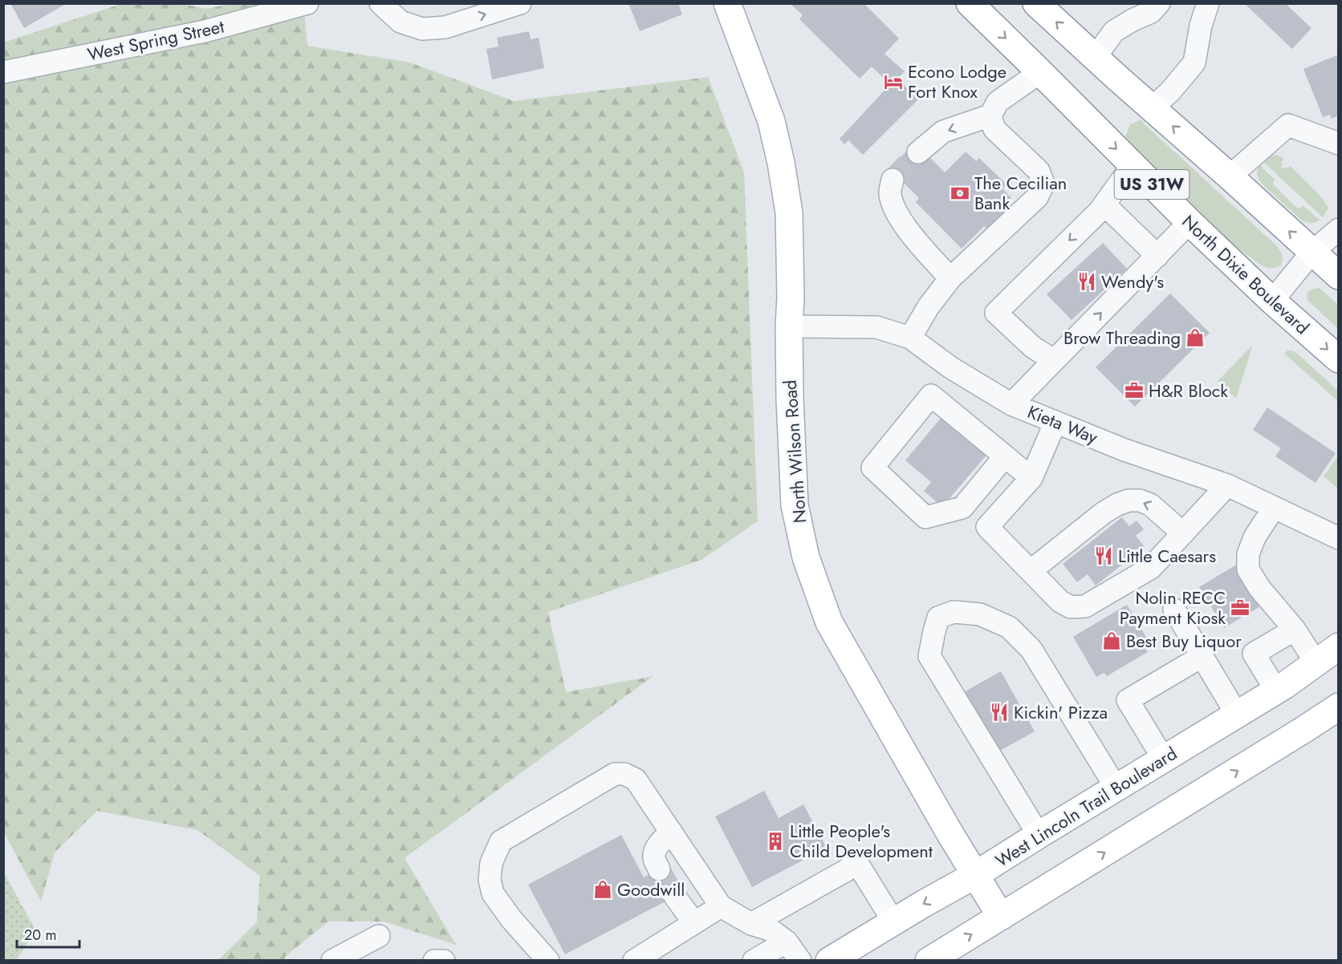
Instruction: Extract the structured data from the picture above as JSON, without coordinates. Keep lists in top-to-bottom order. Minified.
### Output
{"streets":{"main road":["US 31W","North Dixie Boulevard","North Wilson Road","West Lincoln Trail Boulevard"],"street":["West Spring Street","Kieta Way"]},"crossings":[["Kieta Way","North Wilson Road"],["North Wilson Road","West Lincoln Trail Boulevard"]],"places":{"hotel":["Econo Lodge Fort Knox"],"bank":["The Cecilian Bank"],"restaurant":["Wendy's","Little Caesars","Kickin' Pizza"],"shop":["Brow Threading","Best Buy Liquor","Goodwill"],"office":["H&R Block","Nolin RECC Payment Kiosk"],"building":["Little People's Child Development"]},"scale_bar":"20 m"}
